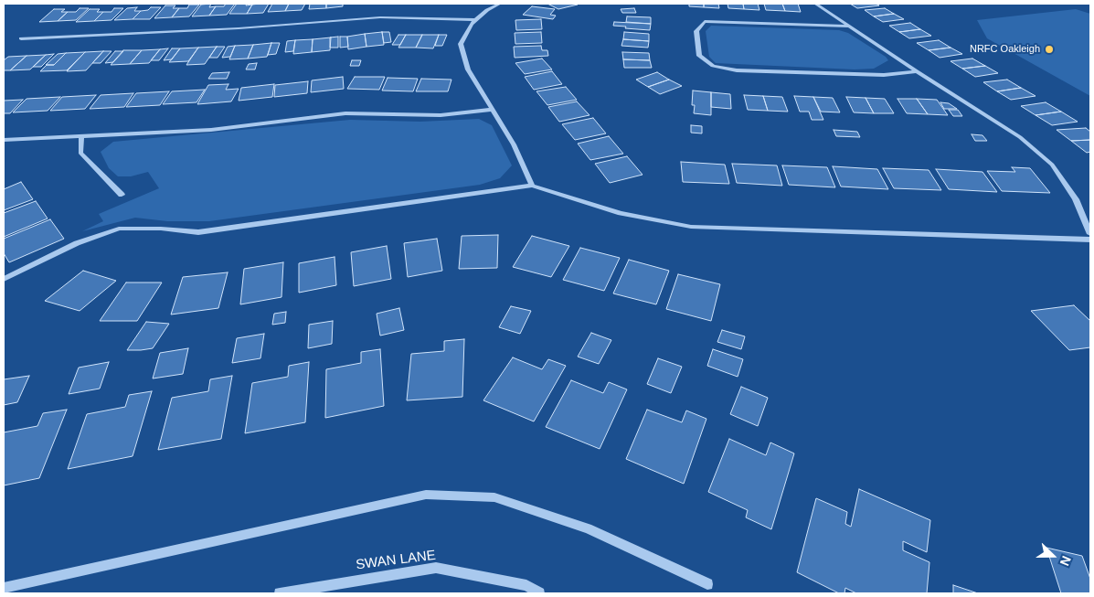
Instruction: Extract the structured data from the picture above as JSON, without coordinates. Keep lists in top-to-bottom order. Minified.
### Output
{"streets":{"street":["SWAN LANE"]},"places":["NRFC Oakleigh"],"north":"right"}
